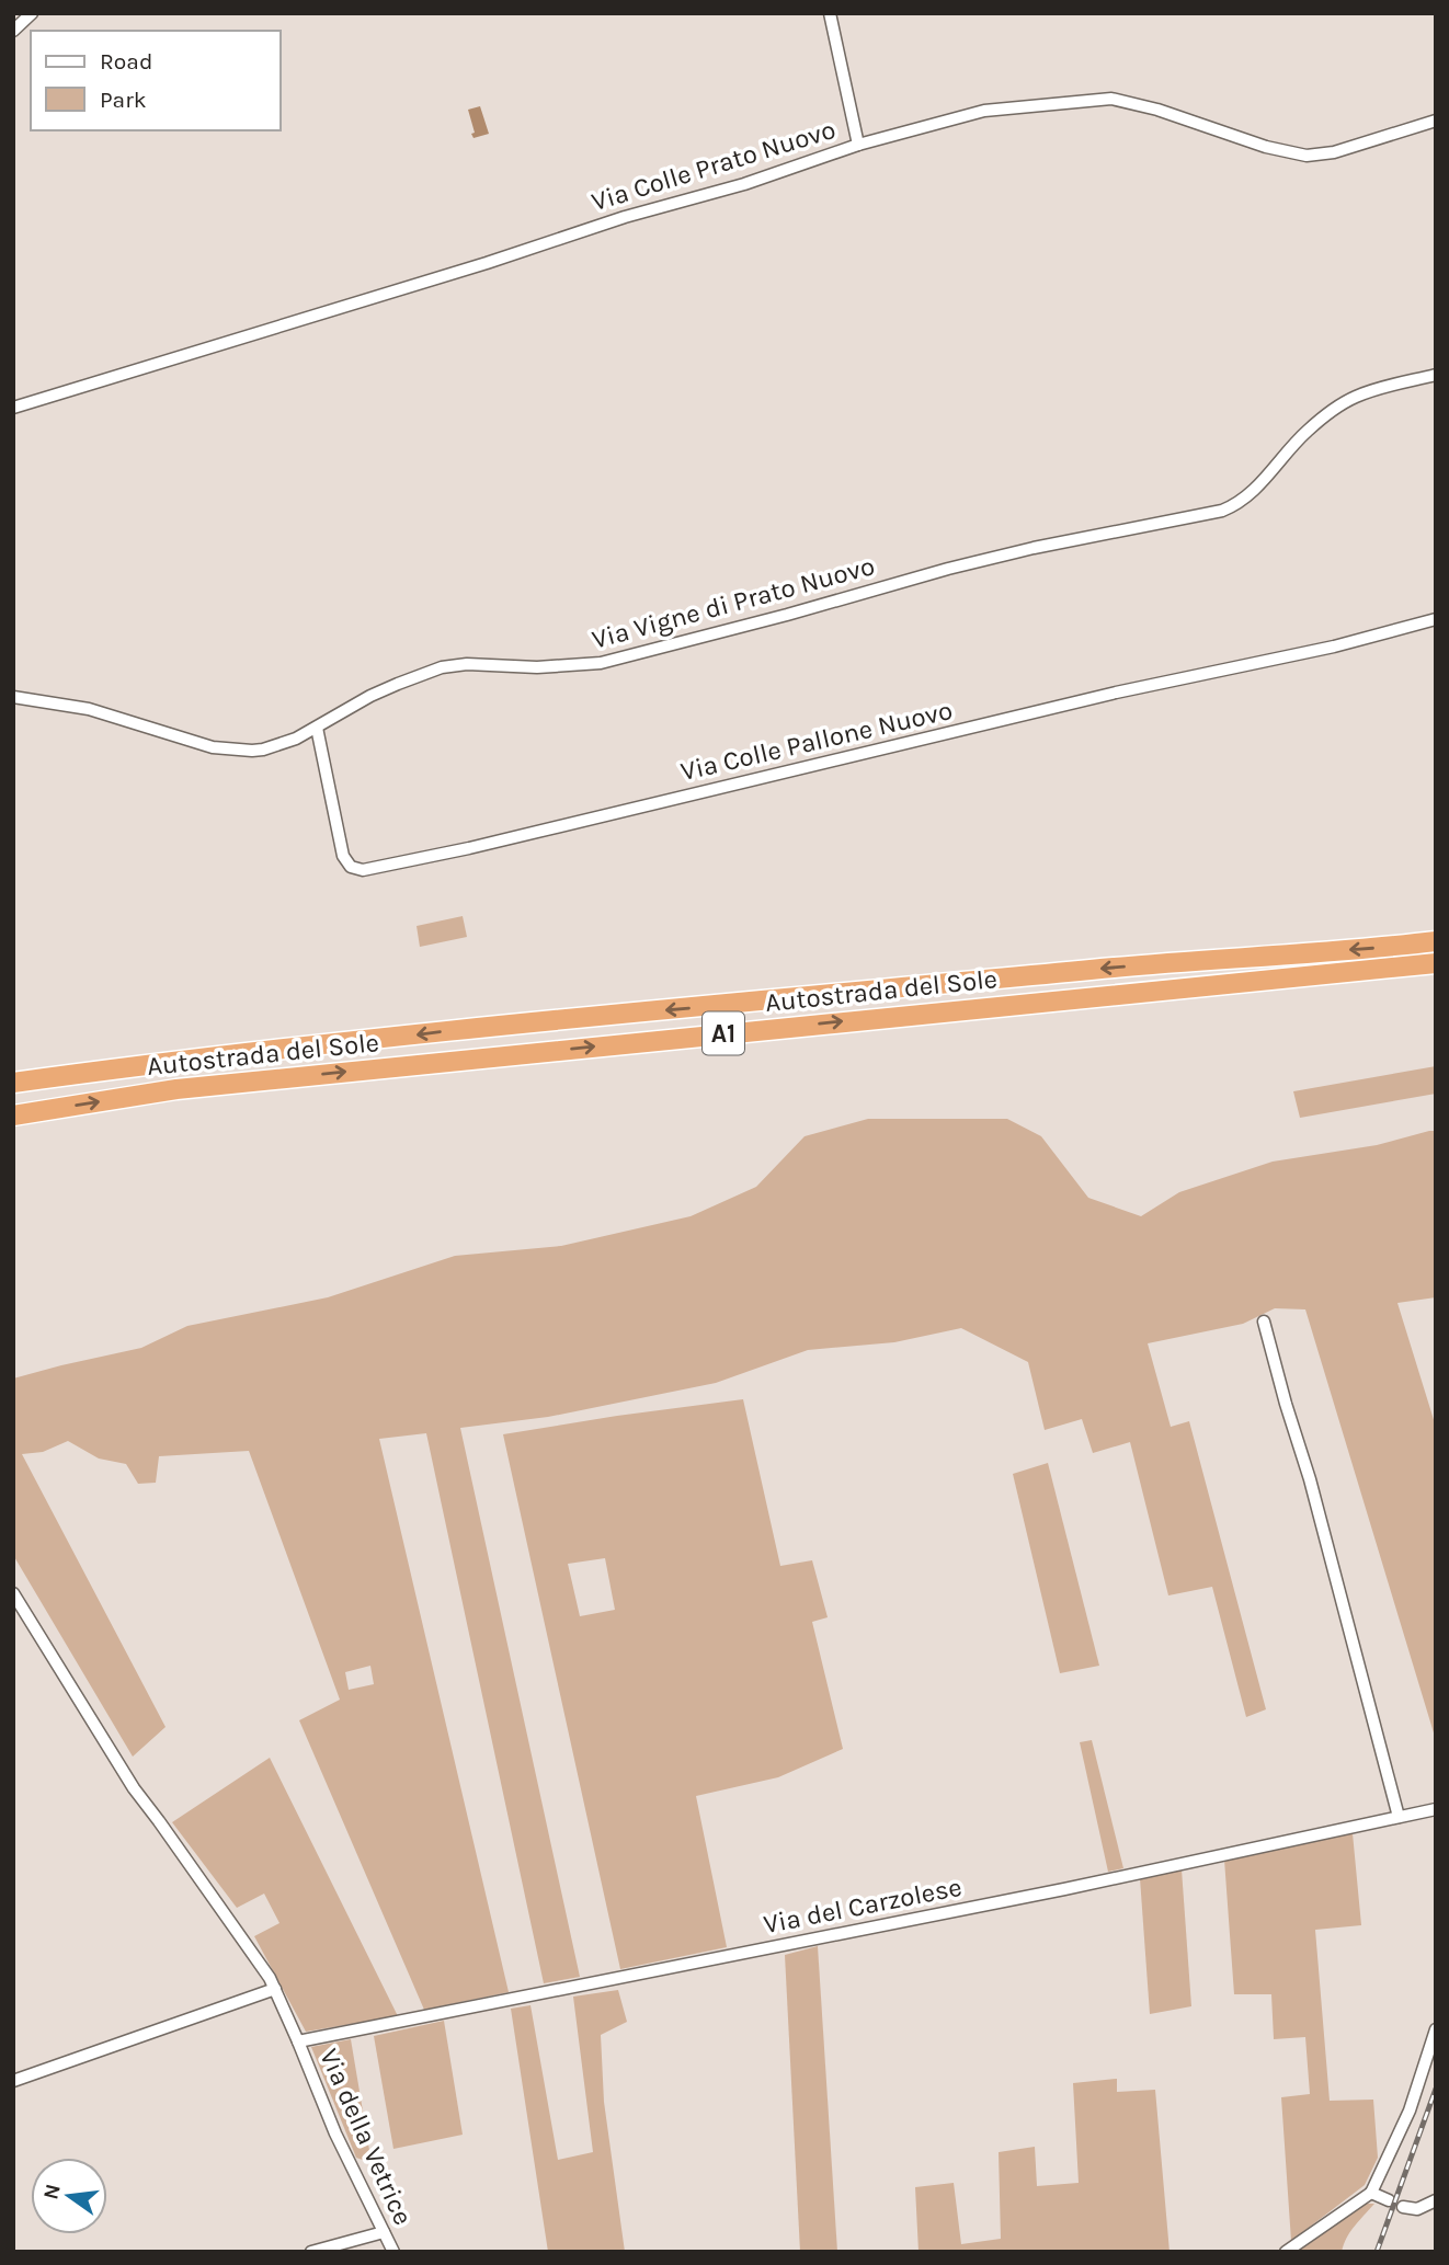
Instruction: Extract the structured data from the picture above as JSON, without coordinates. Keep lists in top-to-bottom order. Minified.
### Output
{"streets":{"highway":["Autostrada del Sole","A1"],"street":["Via Colle Prato Nuovo","Via Vigne di Prato Nuovo","Via Colle Pallone Nuovo","Via del Carzolese","Via della Vetrice"]},"crossings":[["Via Vigne di Prato Nuovo","Via Colle Pallone Nuovo"],["Via del Carzolese","Via della Vetrice"]],"legend":["Road","Park"],"north":"left"}
